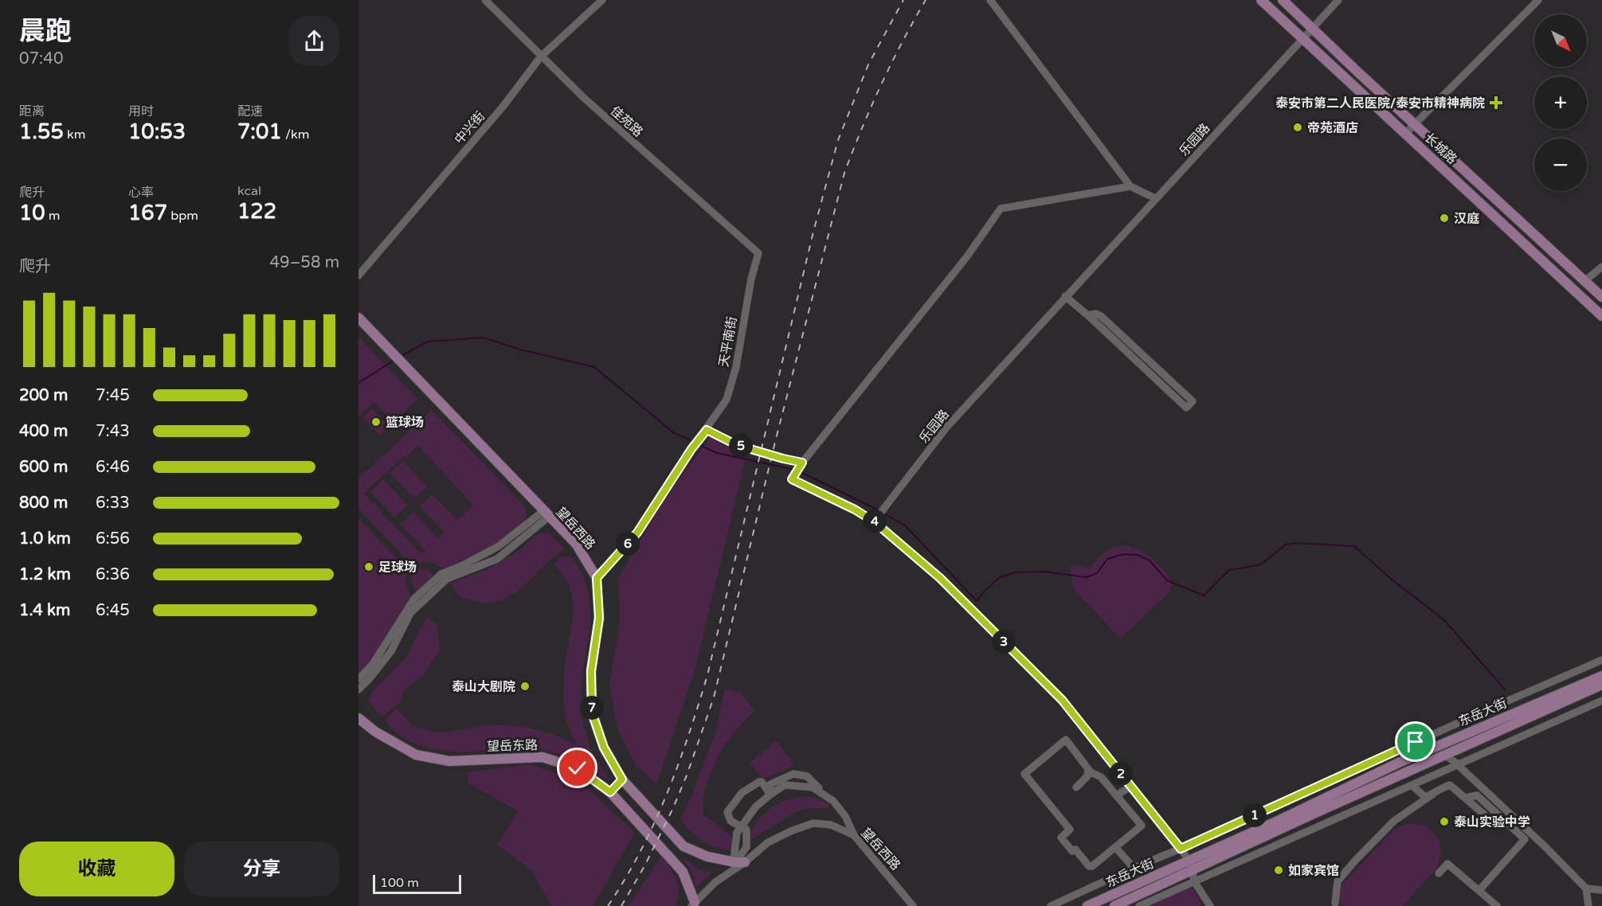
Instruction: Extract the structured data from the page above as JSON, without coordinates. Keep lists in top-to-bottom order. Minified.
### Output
{"streets":{"main road":["长城路","望岳西路","东岳大街","望岳东路"],"street":["佳苑路","中兴街","乐园路","天平南街"]},"crossings":[["佳苑路","中兴街"],["佳苑路","天平南街"],["乐园路","长城路"],["天平南街","望岳西路"],["望岳西路","望岳东路"]],"places":{"health":["泰安市第二人民医院/泰安市精神病院"],"other":["帝苑酒店","汉庭","篮球场","足球场","泰山大剧院","泰山实验中学","如家宾馆"]},"scale_bar":"100 m","north":"bottom right","page":{"heading":["晨跑","07:40"],"map_buttons":["+","−"],"stats":[["距离","1.55 km"],["用时","10:53"],["配速","7:01 /km"],["爬升","10 m"],["心率","167 bpm"],["kcal","122"]],"chart":["爬升","49–58 m"],"list":[{"name":"200 m","note":"7:45"},{"name":"400 m","note":"7:43"},{"name":"600 m","note":"6:46"},{"name":"800 m","note":"6:33"},{"name":"1.0 km","note":"6:56"},{"name":"1.2 km","note":"6:36"},{"name":"1.4 km","note":"6:45"}],"pins":["5","4","6","3","7","2","1"],"buttons":["收藏","分享"],"scale":"100 m"}}
